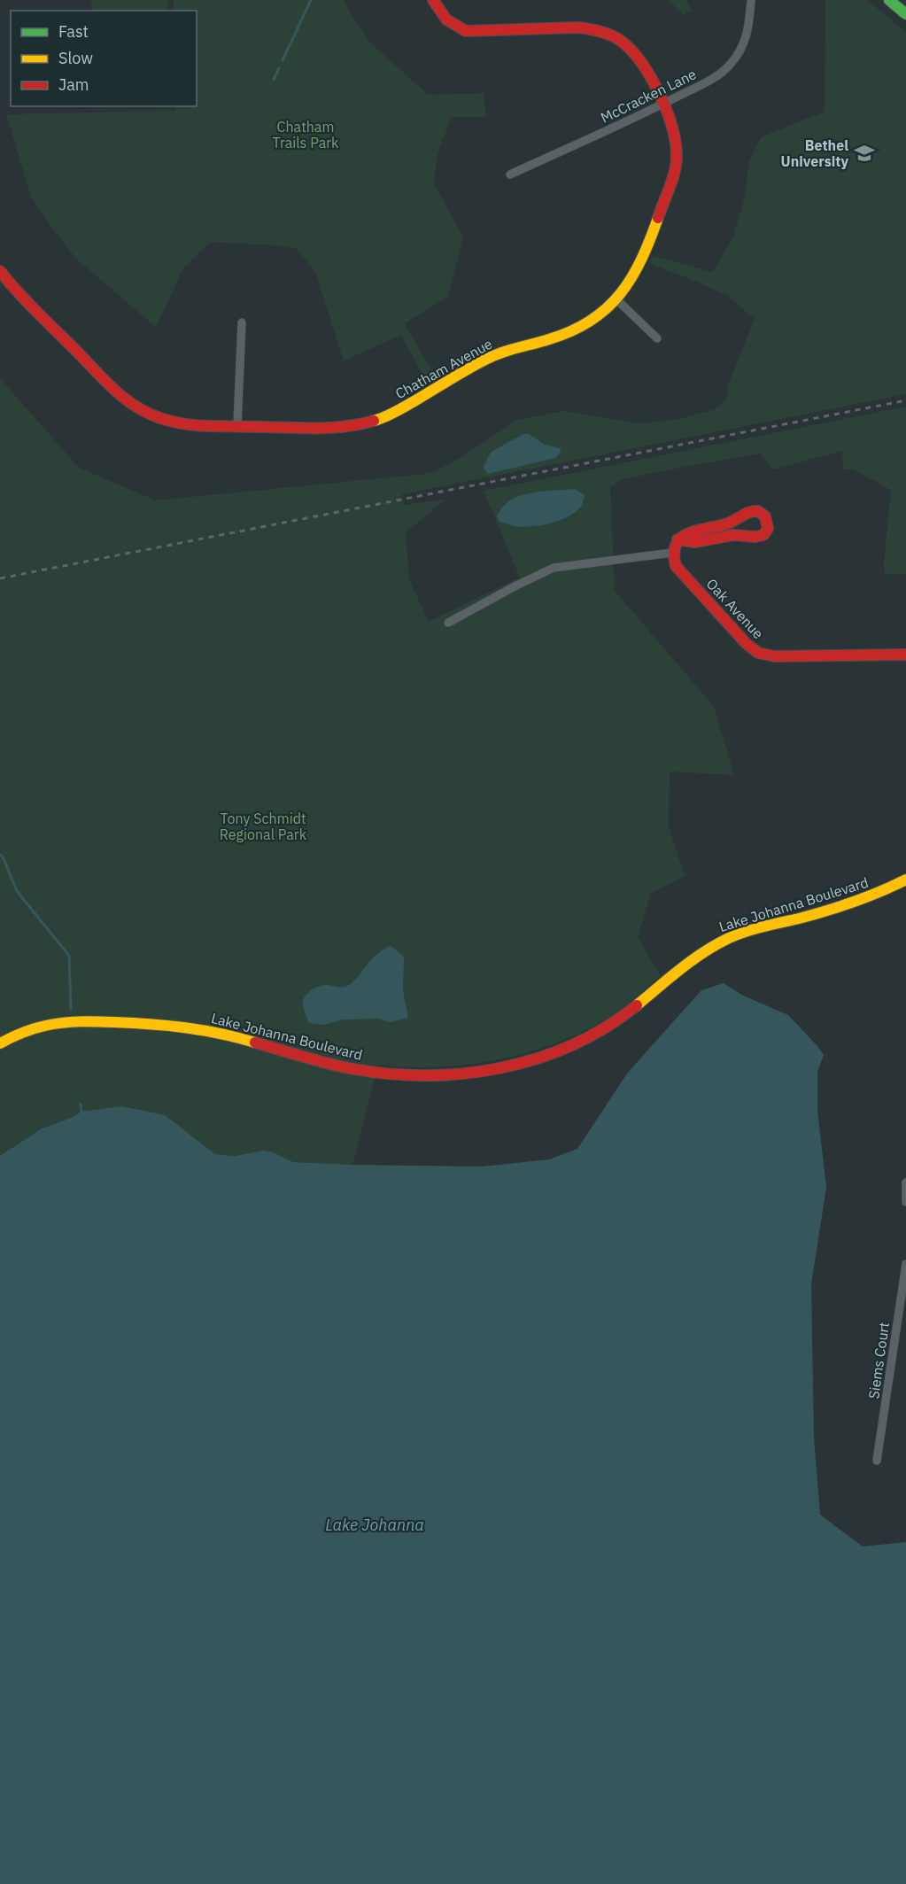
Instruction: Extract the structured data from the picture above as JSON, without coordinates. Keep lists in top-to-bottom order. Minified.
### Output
{"streets":{"street":["McCracken Lane","Chatham Avenue","Oak Avenue","Lake Johanna Boulevard","Siems Court"]},"crossings":[["McCracken Lane","Chatham Avenue"]],"water":["Lake Johanna"],"parks":["Chatham Trails Park","Tony Schmidt Regional Park"],"places":{"school or university":["Bethel University"]},"legend":["Fast","Slow","Jam"]}
